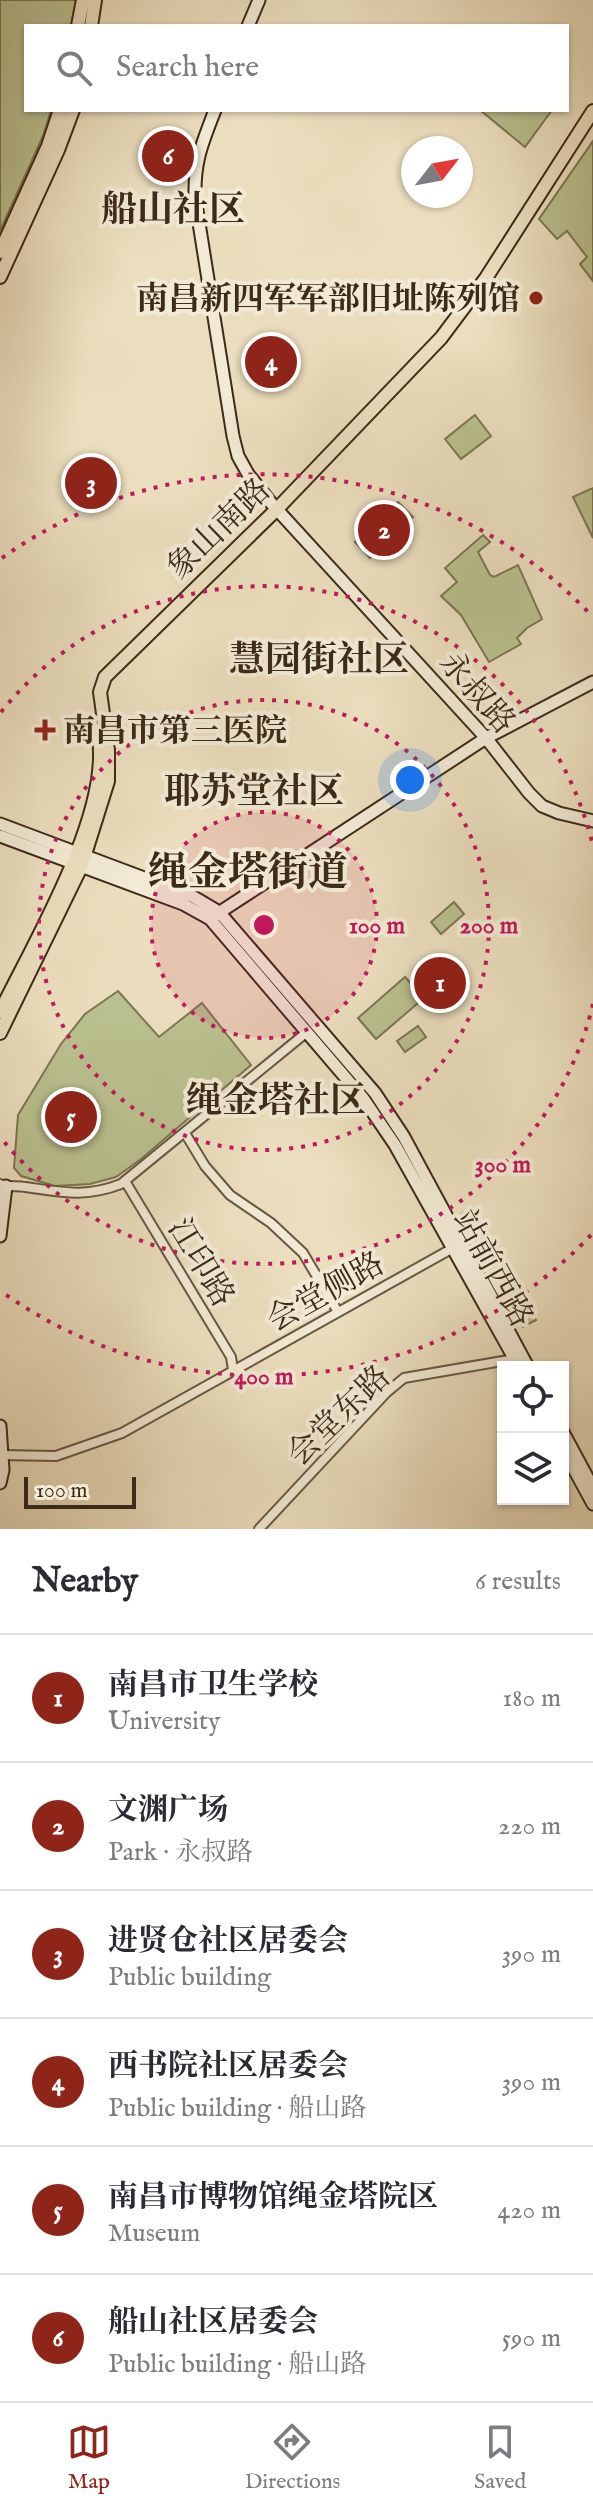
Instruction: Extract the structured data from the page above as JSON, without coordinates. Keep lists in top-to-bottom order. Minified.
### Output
{"streets":{"main road":["象山南路","永叔路","站前西路"],"street":["江印路","会堂侧路","会堂东路"]},"crossings":[["象山南路","永叔路"],["象山南路","站前西路"],["江印路","会堂侧路"],["站前西路","会堂侧路"]],"districts":["船山社区","慧园街社区","耶苏堂社区","绳金塔街道","绳金塔社区"],"places":{"other":["南昌新四军军部旧址陈列馆"],"health":["南昌市第三医院"]},"scale_bar":"100 m","north":"top right","page":{"search":"Search here","pins":["6","4","3","2","1","5"],"scale":"100 m","heading":["Nearby","6 results"],"list":[{"mark":"1","name":"南昌市卫生学校","note":"University","value":"180 m"},{"mark":"2","name":"文渊广场","note":"Park · 永叔路","value":"220 m"},{"mark":"3","name":"进贤仓社区居委会","note":"Public building","value":"390 m"},{"mark":"4","name":"西书院社区居委会","note":"Public building · 船山路","value":"390 m"},{"mark":"5","name":"南昌市博物馆绳金塔院区","note":"Museum","value":"420 m"},{"mark":"6","name":"船山社区居委会","note":"Public building · 船山路","value":"590 m"}],"nav":["Map","Directions","Saved"]},"rings":["100 m","200 m","300 m","400 m"]}
